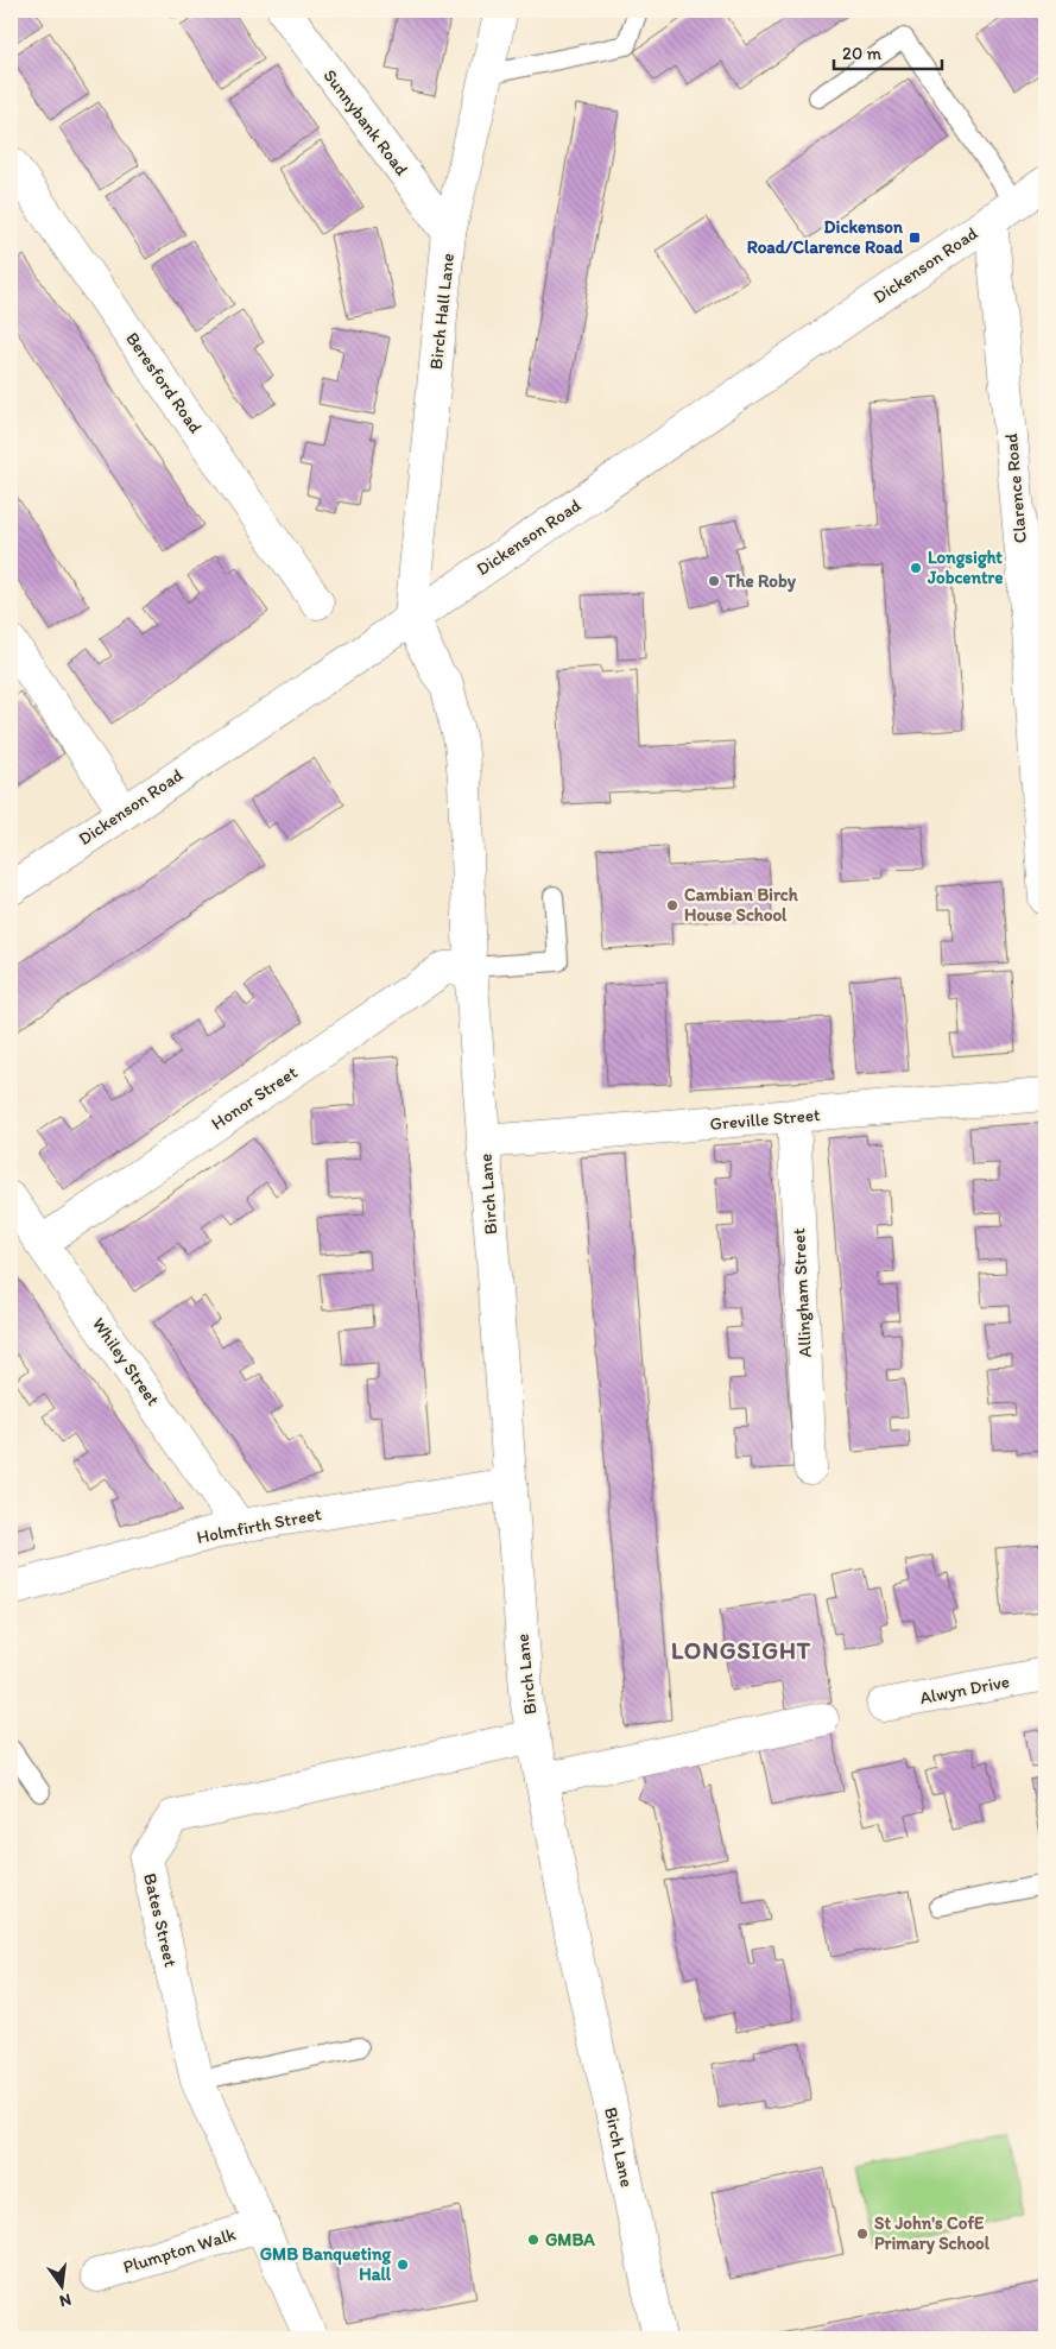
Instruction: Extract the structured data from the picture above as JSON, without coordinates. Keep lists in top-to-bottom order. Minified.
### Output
{"streets":{"main road":["Sunnybank Road","Dickenson Road","Birch Hall Lane","Beresford Road","Clarence Road","Honor Street","Greville Street","Birch Lane","Allingham Street","Whiley Street","Holmfirth Street","Alwyn Drive","Bates Street","Plumpton Walk"]},"crossings":[["Sunnybank Road","Birch Hall Lane"],["Dickenson Road","Birch Hall Lane"],["Dickenson Road","Clarence Road"],["Dickenson Road","Birch Lane"],["Birch Hall Lane","Birch Lane"],["Honor Street","Birch Lane"],["Honor Street","Whiley Street"],["Greville Street","Birch Lane"],["Greville Street","Allingham Street"],["Birch Lane","Holmfirth Street"],["Birch Lane","Bates Street"],["Whiley Street","Holmfirth Street"],["Bates Street","Plumpton Walk"]],"districts":["LONGSIGHT"],"places":{"transit":["Dickenson Road/Clarence Road"],"other":["Longsight Jobcentre","The Roby","Cambian Birch House School","St John's CofE Primary School","GMBA","GMB Banqueting Hall"]},"scale_bar":"20 m","north":"bottom"}
